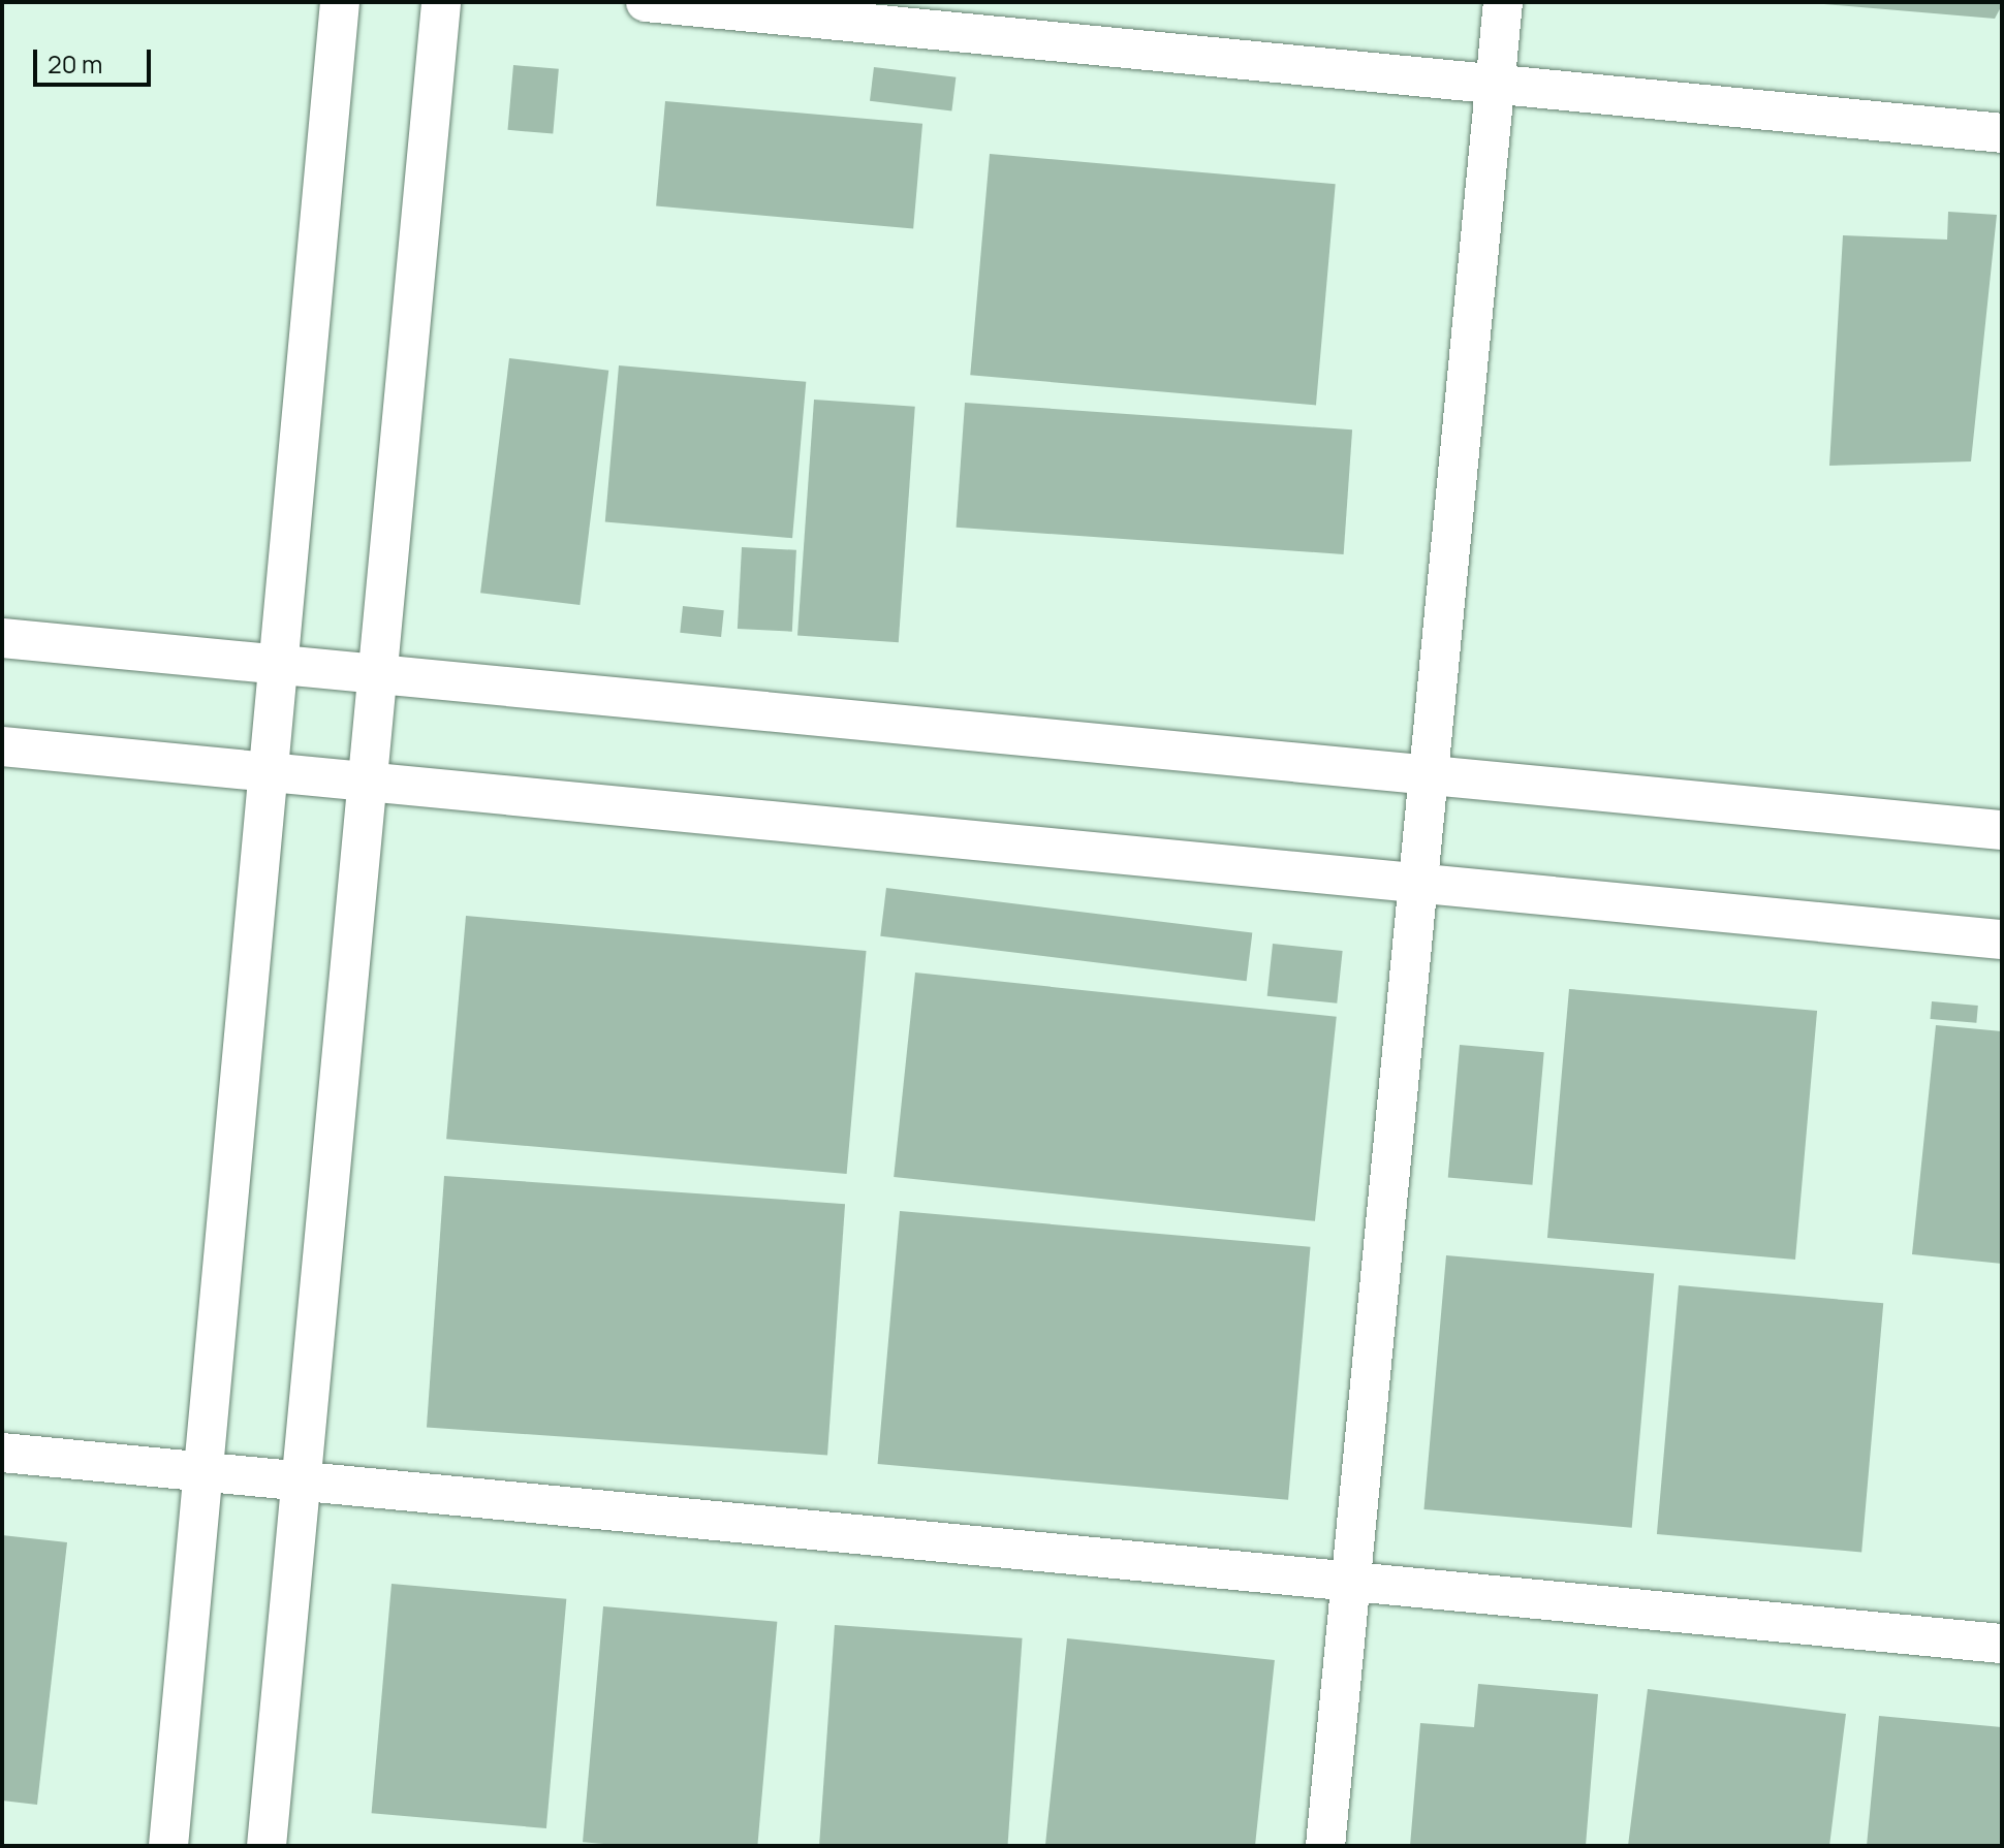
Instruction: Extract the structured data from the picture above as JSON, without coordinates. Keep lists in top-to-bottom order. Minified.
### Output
{"scale_bar":"20 m"}
